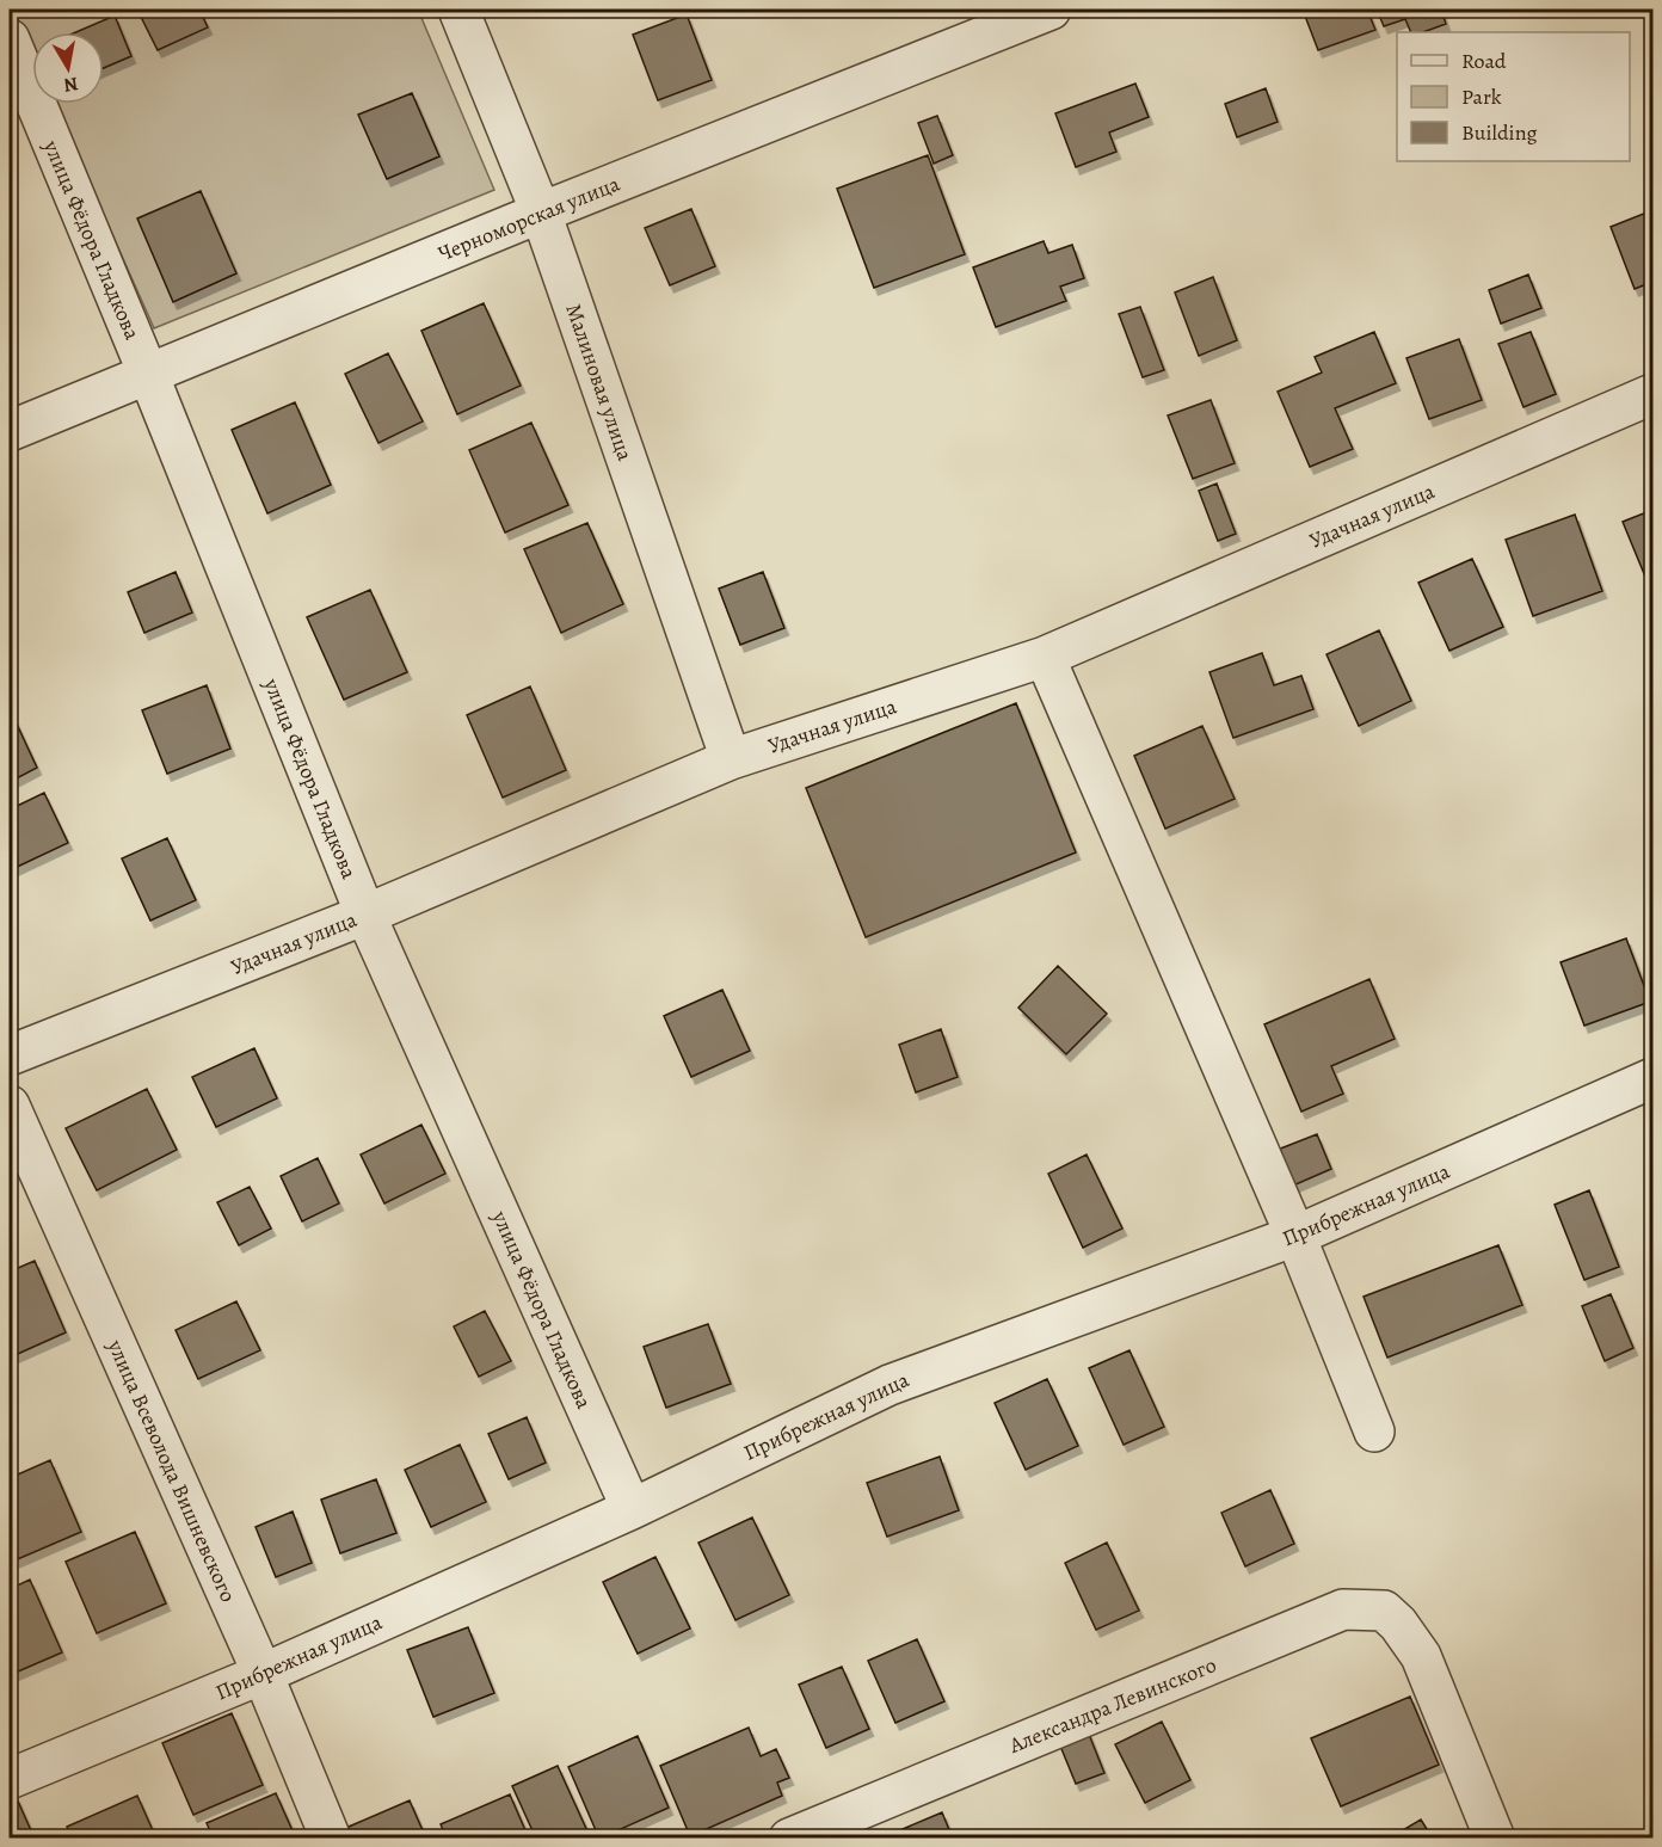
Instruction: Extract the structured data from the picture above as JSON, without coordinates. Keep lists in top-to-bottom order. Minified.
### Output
{"streets":{"street":["Черноморская улица","улица Фёдора Гладкова","Малиновая улица","Удачная улица","Прибрежная улица","улица Всеволода Вишневского","Александра Левинского"]},"crossings":[["Черноморская улица","улица Фёдора Гладкова"],["Черноморская улица","Малиновая улица"],["улица Фёдора Гладкова","Удачная улица"],["улица Фёдора Гладкова","Прибрежная улица"],["Малиновая улица","Удачная улица"],["Прибрежная улица","улица Всеволода Вишневского"]],"legend":["Road","Park","Building"],"north":"bottom"}
